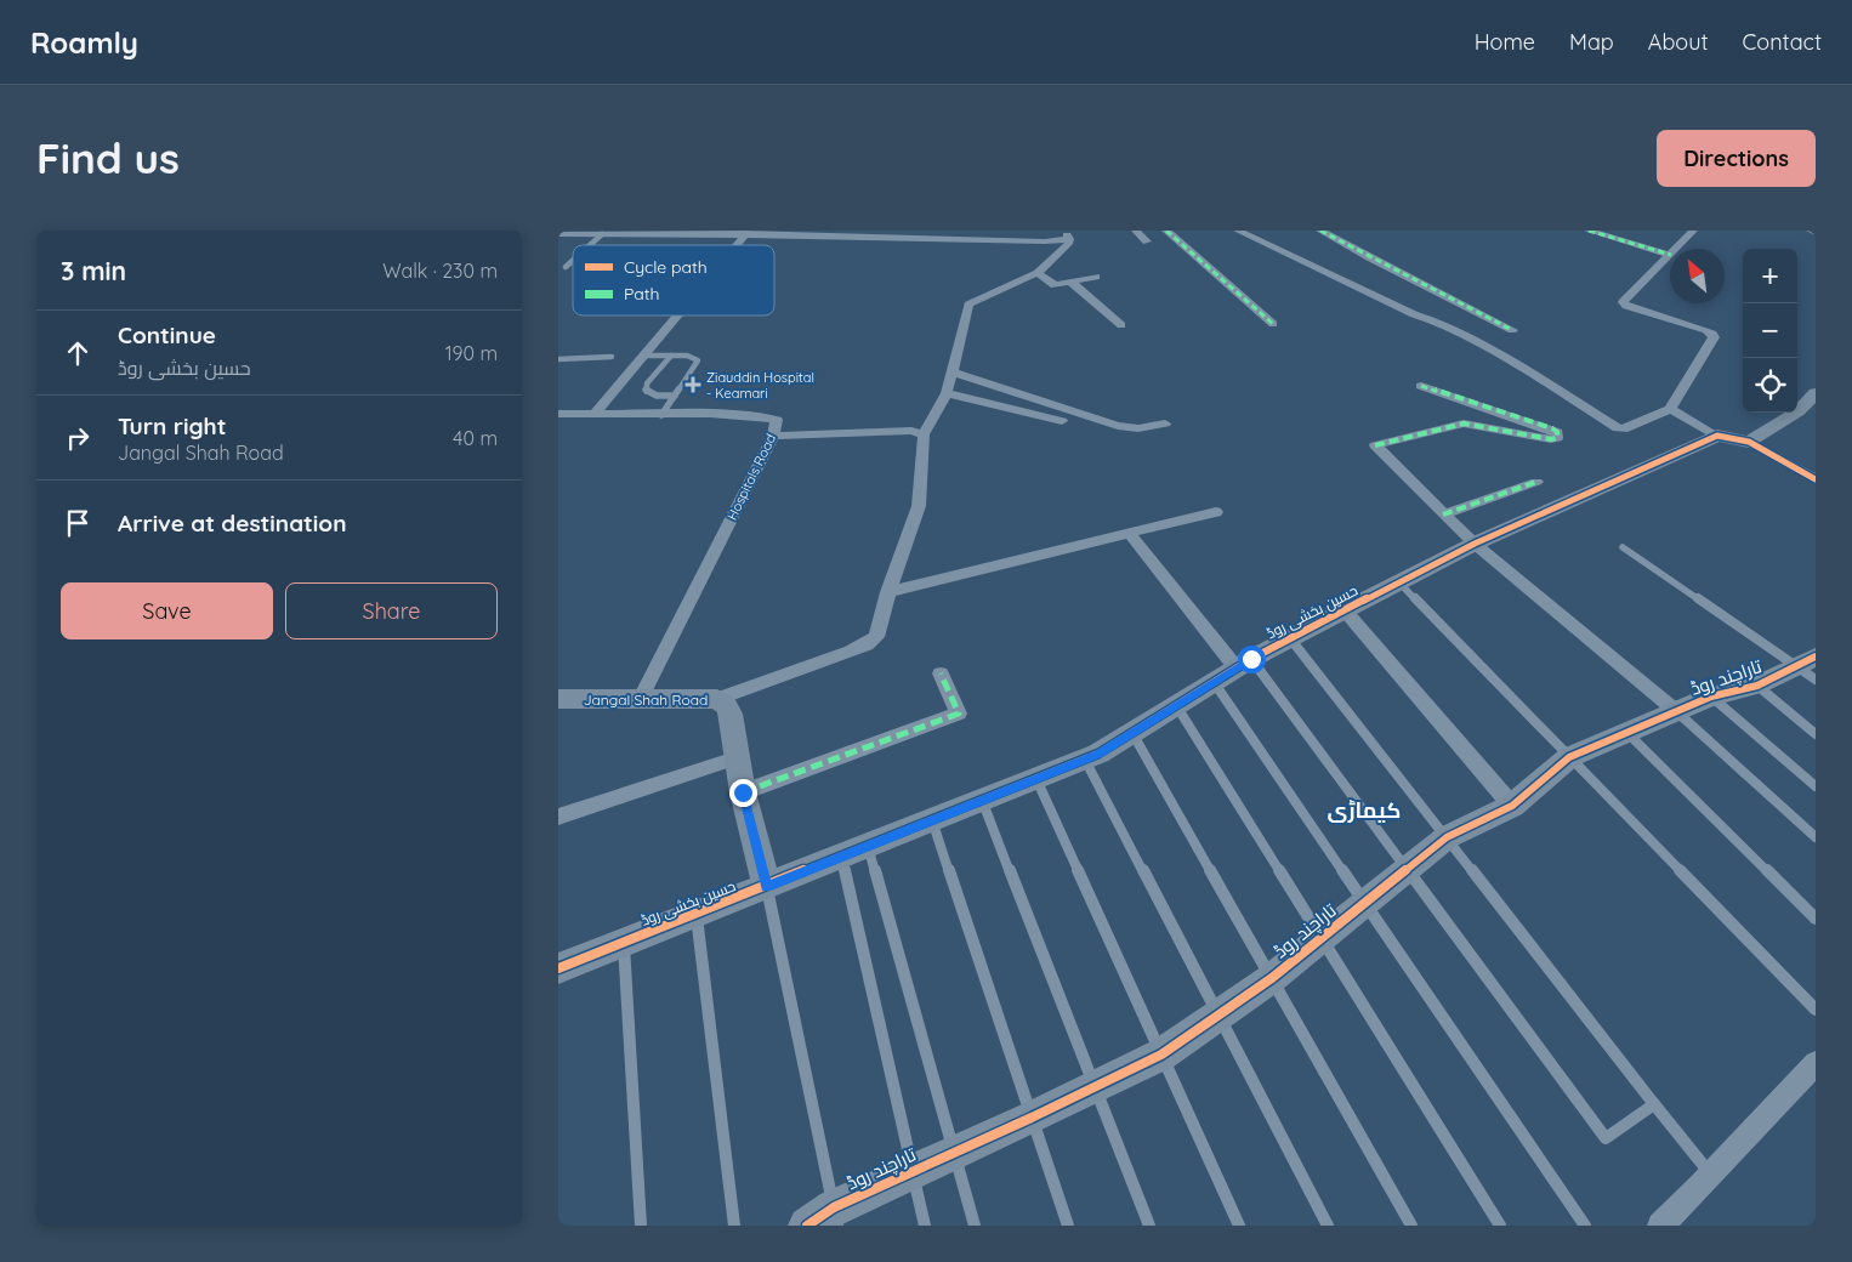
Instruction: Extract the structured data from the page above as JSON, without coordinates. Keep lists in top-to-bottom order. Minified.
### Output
{"streets":{"street":["Hospitals Road","حسین بخشی روڈ","تاراچند روڈ","Jangal Shah Road"]},"crossings":[["Hospitals Road","Jangal Shah Road"],["حسین بخشی روڈ","Jangal Shah Road"]],"districts":["کیماڑی"],"places":{"health":["Ziauddin Hospital - Keamari"]},"legend":["Cycle path","Path"],"north":"top left","page":{"header":"Roamly","nav":["Home","Map","About","Contact"],"buttons":["Directions",["Save","Share"]],"title":"Find us","heading":["3 min","Walk · 230 m"],"map_buttons":["+","−"],"list":[["Continue","حسین بخشی روڈ","190 m"],["Turn right","Jangal Shah Road","40 m"],"Arrive at destination"]}}
